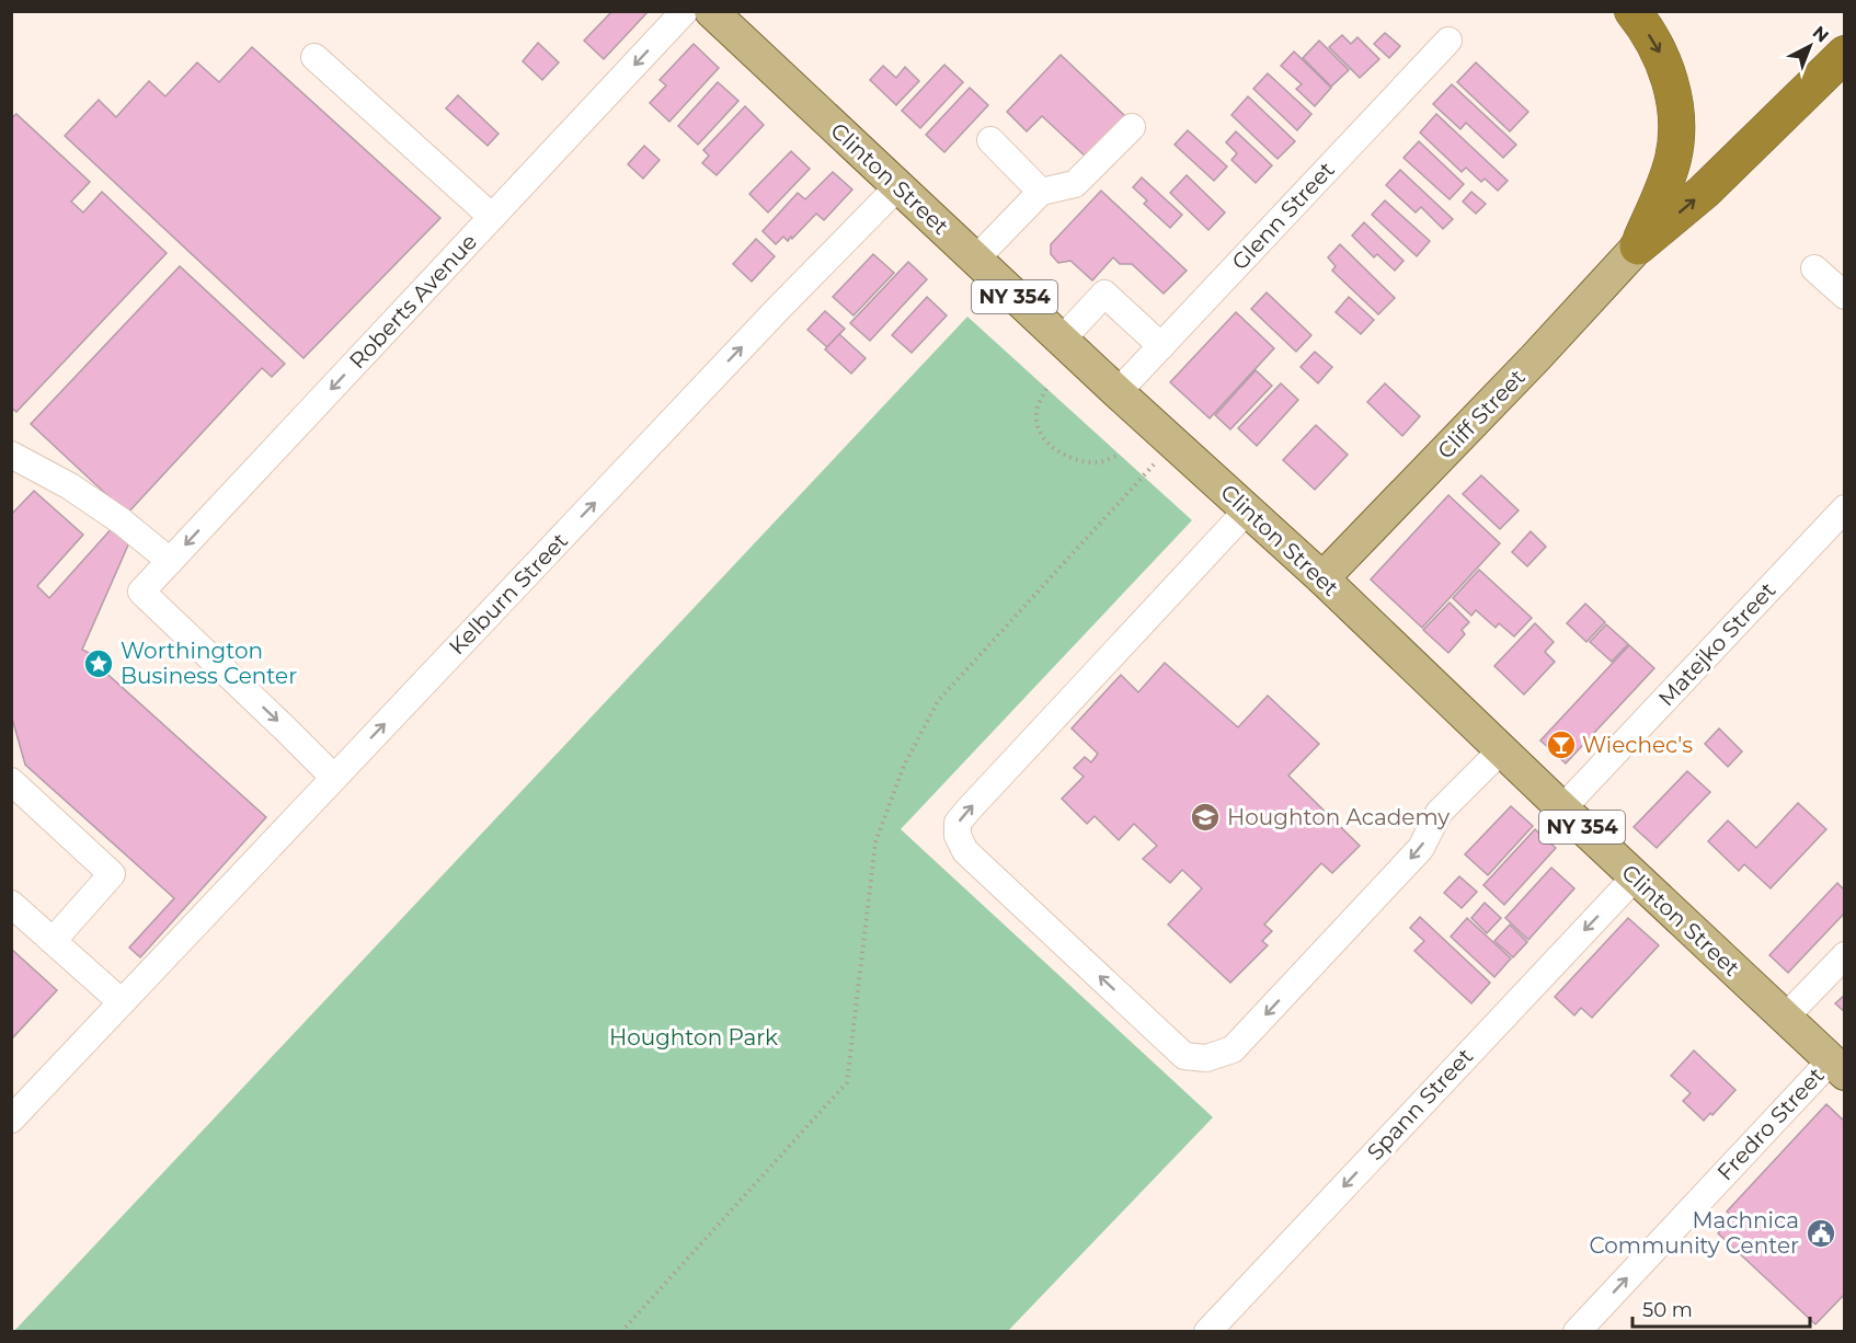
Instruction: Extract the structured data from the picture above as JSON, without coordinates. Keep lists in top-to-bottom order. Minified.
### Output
{"streets":{"main road":["Clinton Street","NY 354","Cliff Street"],"street":["Glenn Street","Roberts Avenue","Kelburn Street","Matejko Street","Spann Street","Fredro Street"]},"crossings":[["Clinton Street","Glenn Street"],["Clinton Street","Cliff Street"],["Clinton Street","Kelburn Street"],["Clinton Street","Matejko Street"],["Clinton Street","Spann Street"],["Clinton Street","Fredro Street"],["Roberts Avenue","Kelburn Street"]],"one_way":["Kelburn Street","Spann Street","Fredro Street"],"parks":["Houghton Park"],"places":{"place":["Worthington Business Center"],"bar":["Wiechec's"],"school or university":["Houghton Academy"],"public building":["Machnica Community Center"]},"scale_bar":"50 m","north":"top right"}
